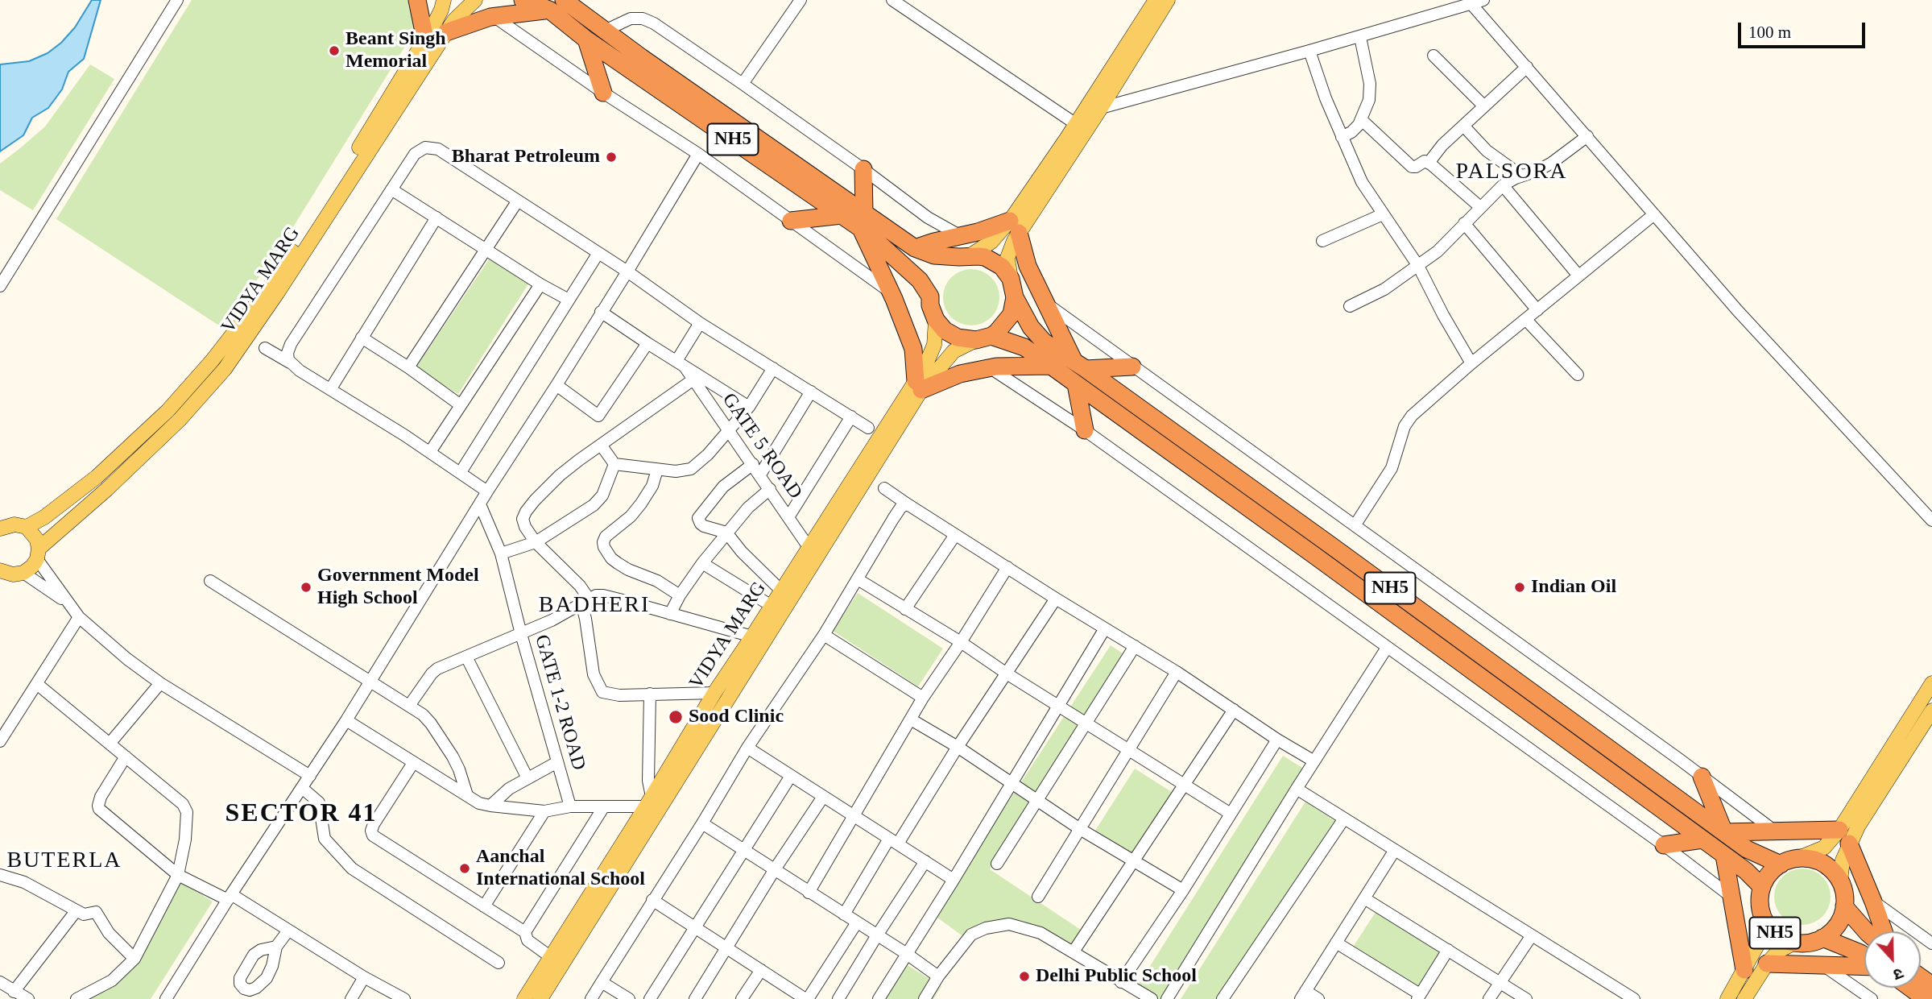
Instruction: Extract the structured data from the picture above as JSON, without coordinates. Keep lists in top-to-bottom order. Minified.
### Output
{"streets":{"highway":["NH5"],"main road":["VIDYA MARG"],"street":["GATE 5 ROAD","GATE 1-2 ROAD"]},"crossings":[["NH5","VIDYA MARG"],["VIDYA MARG","GATE 5 ROAD"]],"districts":["PALSORA","BADHERI","SECTOR 41","BUTERLA"],"places":["Beant Singh Memorial","Bharat Petroleum","Government Model High School","Indian Oil","Sood Clinic","Aanchal International School","Delhi Public School"],"scale_bar":"100 m","north":"bottom"}
